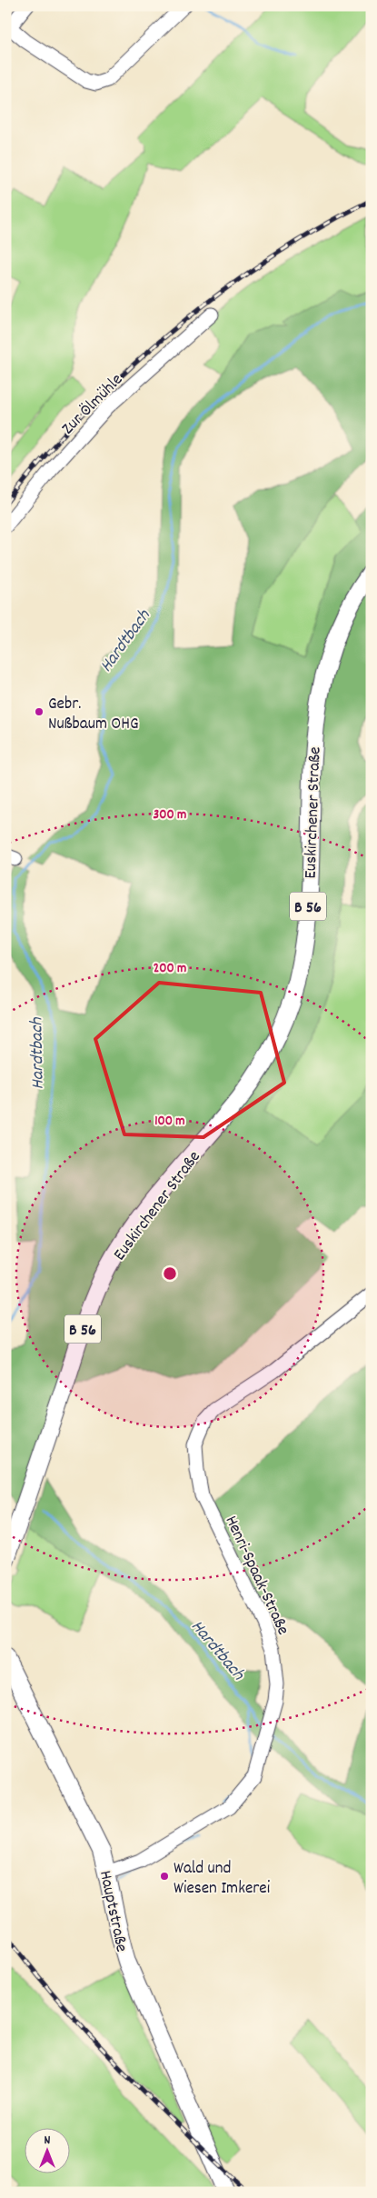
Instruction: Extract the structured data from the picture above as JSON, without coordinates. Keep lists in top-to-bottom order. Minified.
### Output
{"streets":{"main road":["Euskirchener Straße","B 56","Hauptstraße"],"street":["Zur Ölmühle","Henri-Spaak-Straße"]},"crossings":[["Henri-Spaak-Straße","Hauptstraße"]],"water":["Hardtbach"],"places":["Gebr. Nußbaum OHG","Wald und Wiesen Imkerei"],"north":"top","rings":["300 m","200 m","100 m"]}
